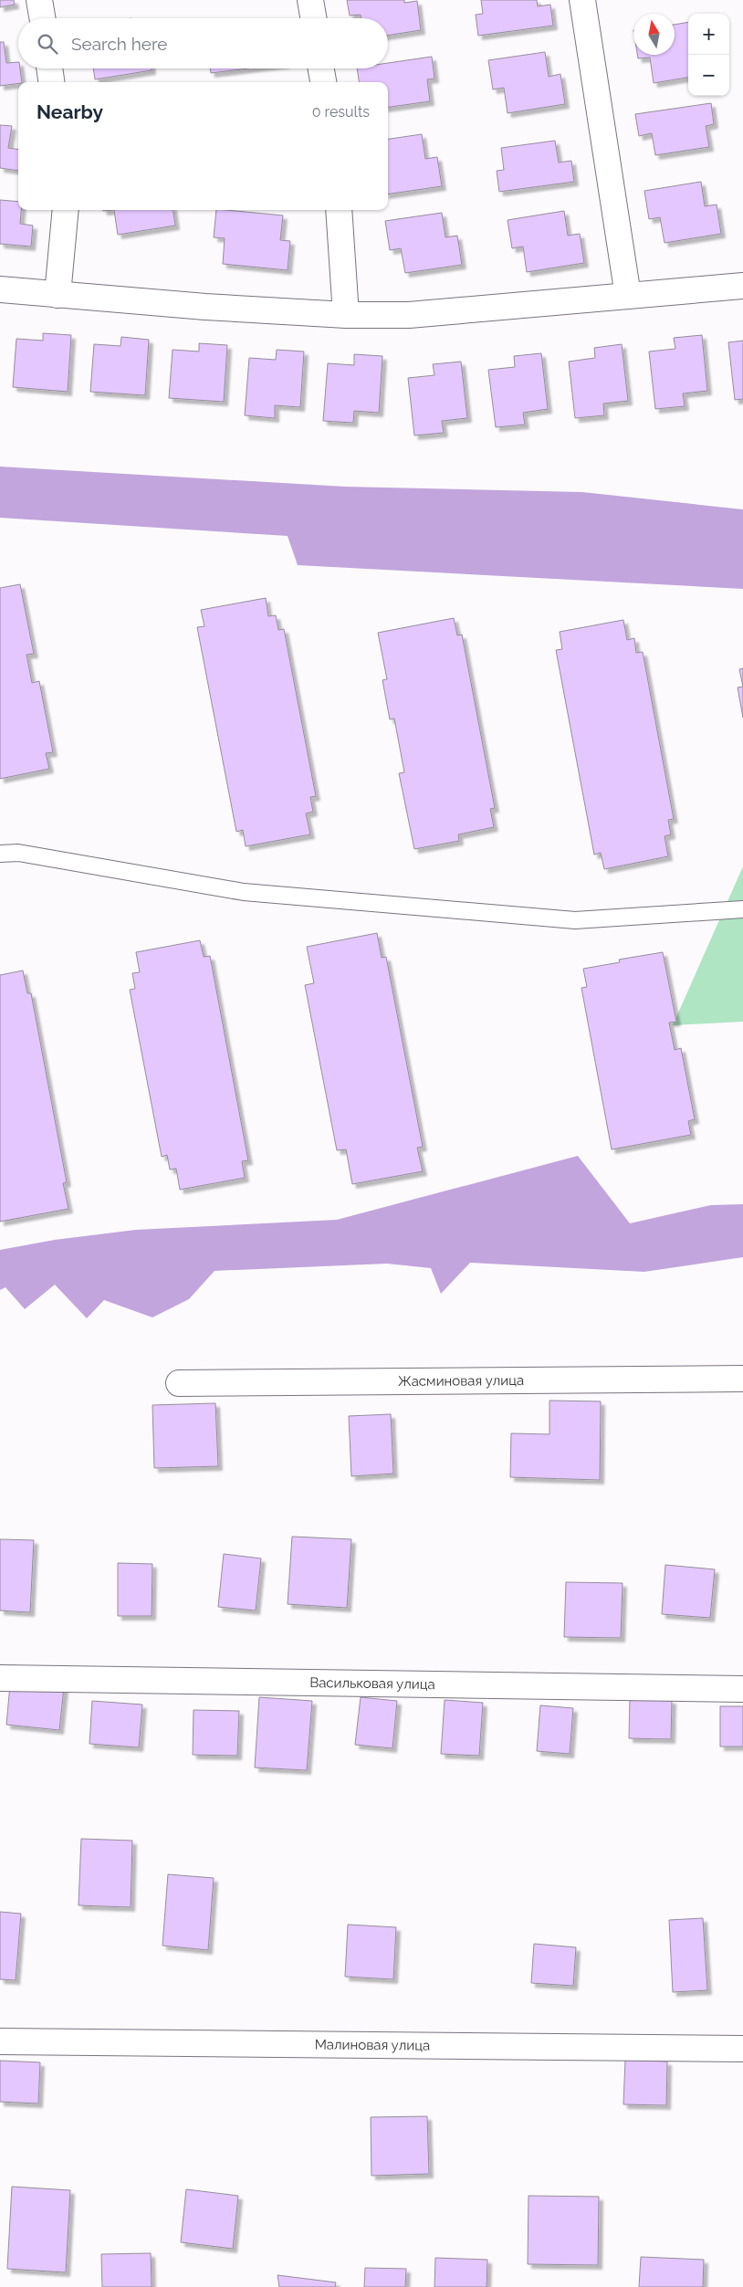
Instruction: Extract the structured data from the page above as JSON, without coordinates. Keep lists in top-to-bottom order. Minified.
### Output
{"streets":{"street":["Жасминовая улица","Васильковая улица","Малиновая улица"]},"north":"top","page":{"map_buttons":["+","−"],"search":"Search here","heading":["Nearby","0 results"]}}
